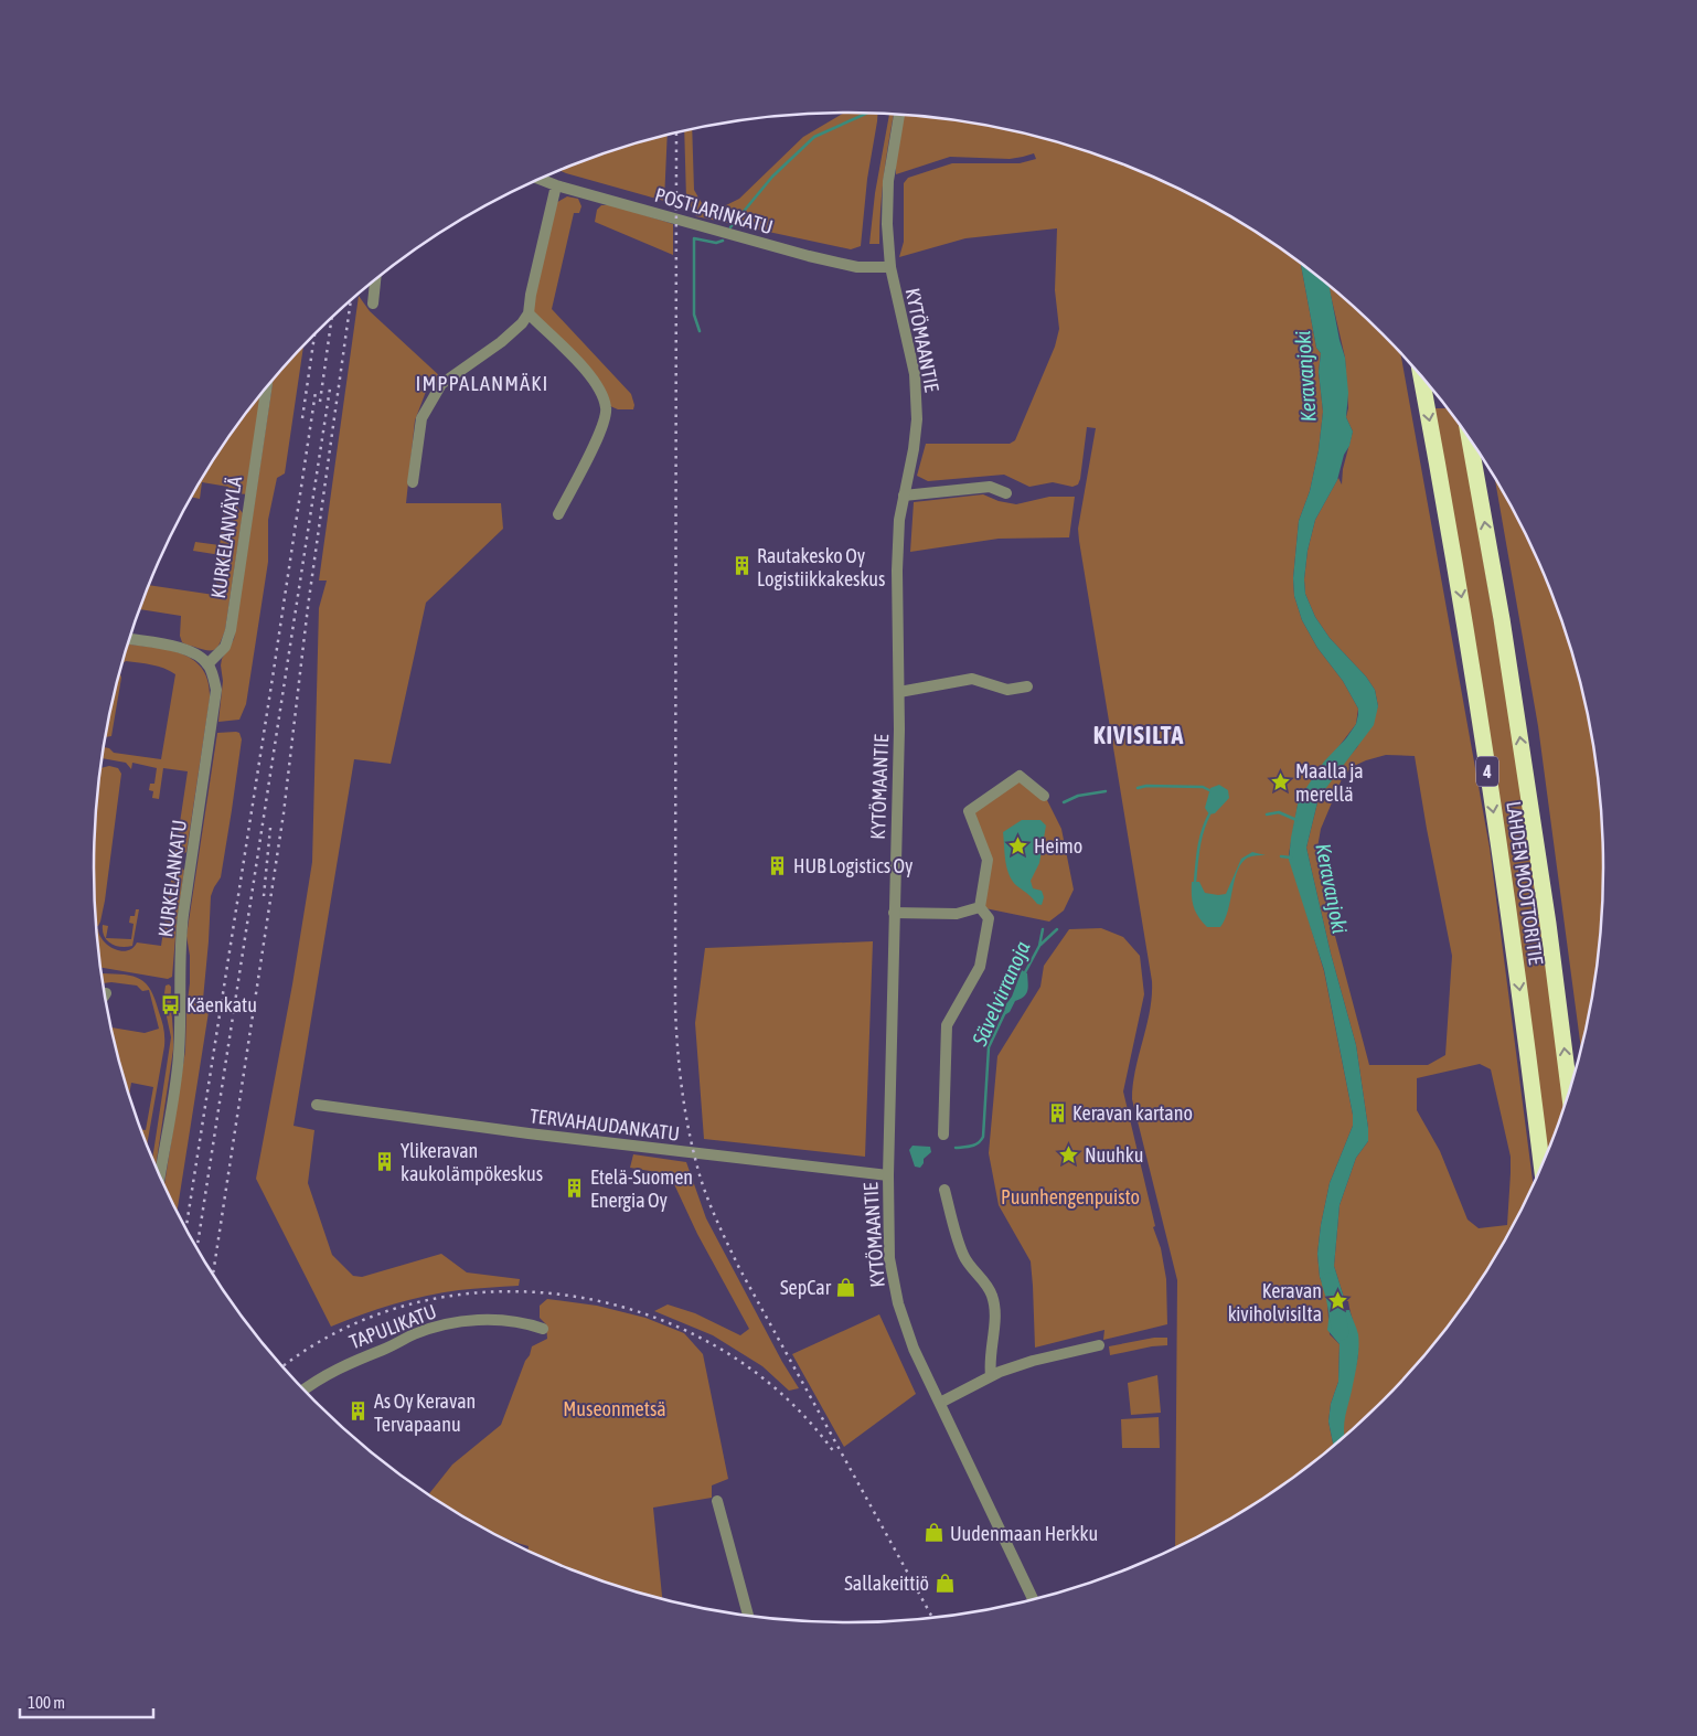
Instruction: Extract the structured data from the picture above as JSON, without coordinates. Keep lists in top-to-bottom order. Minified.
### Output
{"streets":{"highway":["4","LAHDEN MOOTTORITIE"],"street":["POSTLARINKATU","KYTÖMAANTIE","KURKELANVÄYLÄ","KURKELANKATU","TERVAHAUDANKATU","TAPULIKATU"]},"crossings":[["POSTLARINKATU","KYTÖMAANTIE"],["KYTÖMAANTIE","TERVAHAUDANKATU"],["KURKELANVÄYLÄ","KURKELANKATU"]],"districts":["IMPPALANMÄKI","KIVISILTA"],"water":["Keravanjoki","Sävelvirranoja"],"parks":["Puunhengenpuisto","Museonmetsä"],"places":{"building":["Rautakesko Oy Logistiikkakeskus","HUB Logistics Oy","Keravan kartano","Ylikeravan kaukolämpökeskus","Etelä-Suomen Energia Oy","As Oy Keravan Tervapaanu"],"place":["Maalla ja merellä","Heimo","Nuuhku","Keravan kiviholvisilta"],"bus stop":["Käenkatu"],"shop":["SepCar","Uudenmaan Herkku","Sallakeittiö"]},"scale_bar":"100 m"}
